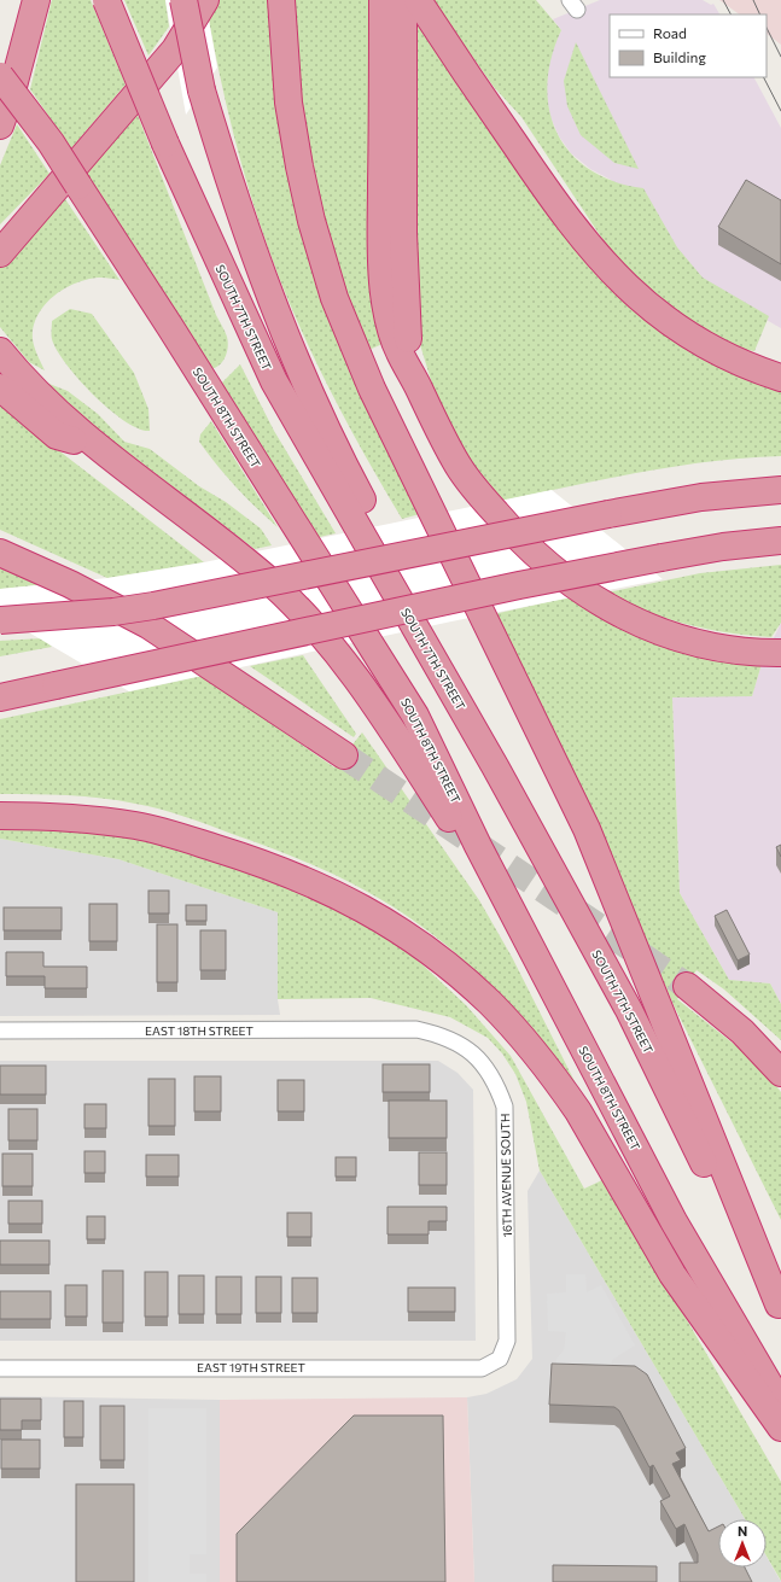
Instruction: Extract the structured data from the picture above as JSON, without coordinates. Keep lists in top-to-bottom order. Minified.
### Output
{"streets":{"highway":["SOUTH 7TH STREET","SOUTH 8TH STREET"],"street":["EAST 18TH STREET","16TH AVENUE SOUTH","EAST 19TH STREET"]},"crossings":[["EAST 18TH STREET","16TH AVENUE SOUTH"],["16TH AVENUE SOUTH","EAST 19TH STREET"]],"legend":["Road","Building"],"north":"top"}
